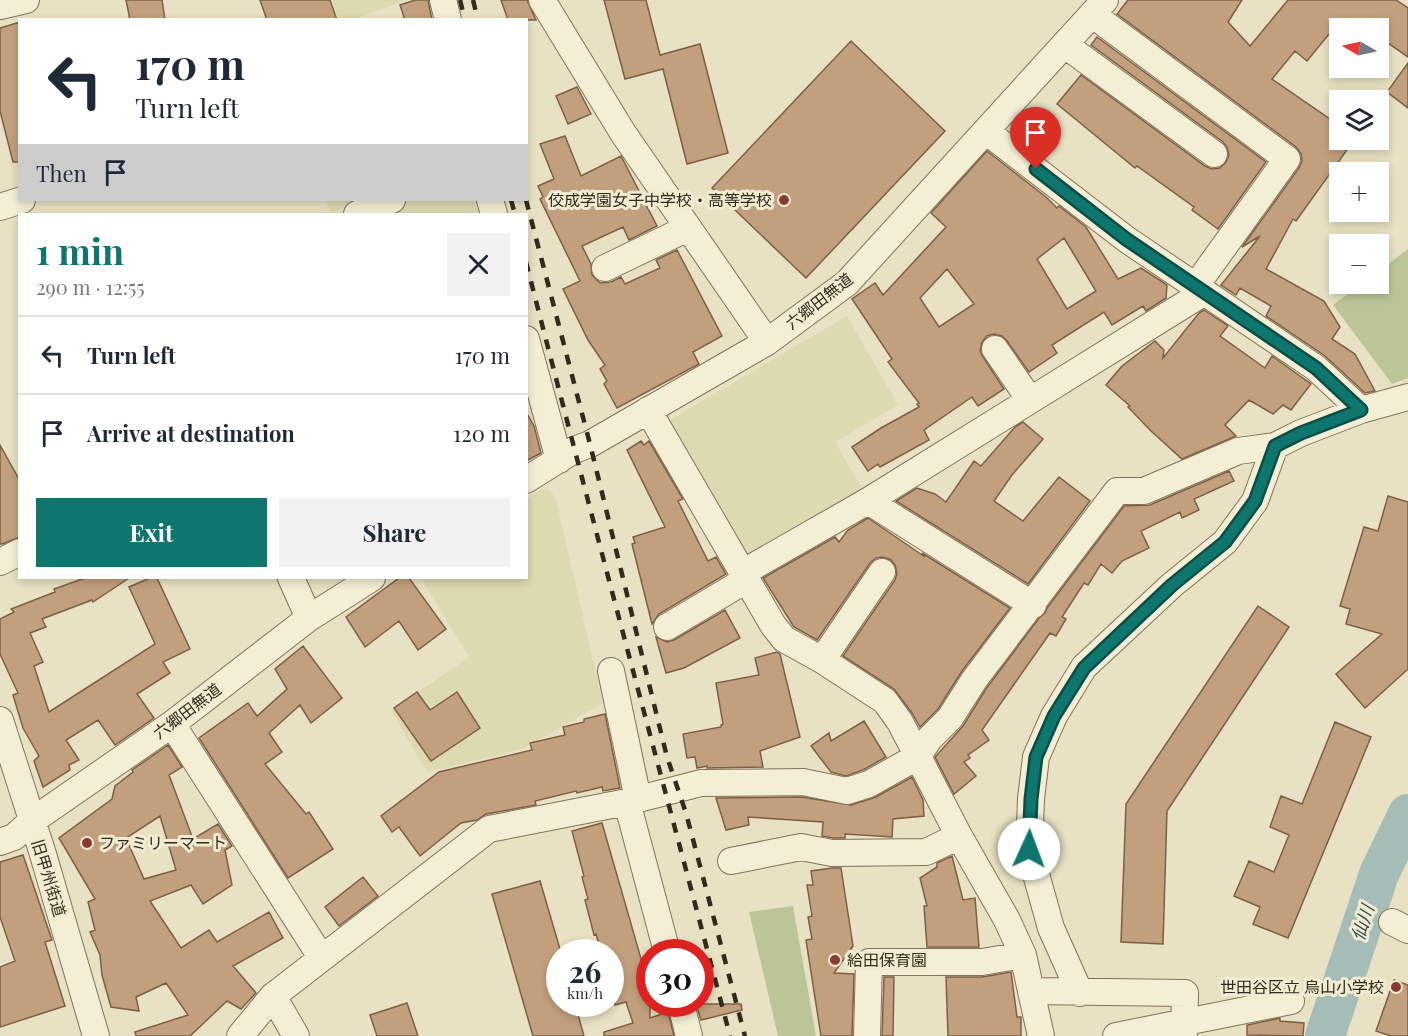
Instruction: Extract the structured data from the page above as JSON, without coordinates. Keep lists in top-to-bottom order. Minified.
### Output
{"streets":{"street":["六郷田無道","旧甲州街道"]},"crossings":[["六郷田無道","旧甲州街道"]],"water":["仙川"],"places":["佼成学園女子中学校・高等学校","ファミリーマート","給田保育園","世田谷区立 烏山小学校"],"north":"left","page":{"map_buttons":["+","−"],"turn":["170 m","Turn left"],"then":"Then","heading":["1 min","290 m · 12:55"],"list":[{"name":"Turn left","value":"170 m"},{"name":"Arrive at destination","value":"120 m"}],"buttons":["Exit","Share"],"speed":"26 km/h","limit":"30"}}
